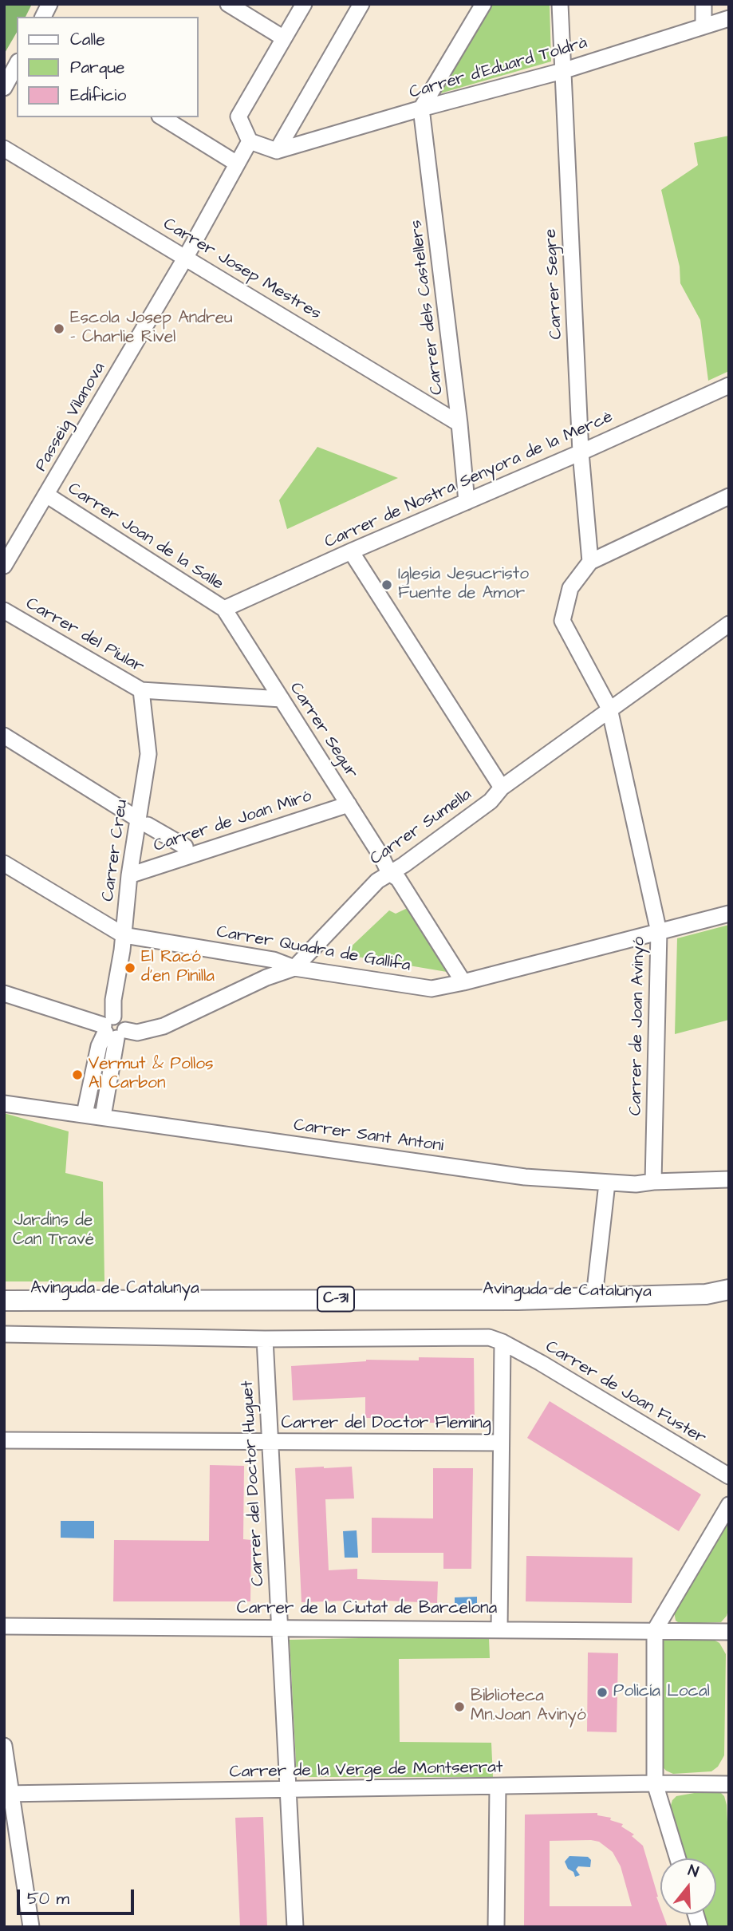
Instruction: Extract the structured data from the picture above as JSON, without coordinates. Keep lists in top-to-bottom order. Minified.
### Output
{"streets":{"main road":["Avinguda de Catalunya","C-31"],"street":["Carrer d'Eduard Toldrà","Carrer Josep Mestres","Carrer Segre","Carrer dels Castellers","Passeig Vilanova","Carrer de Nostra Senyora de la Mercè","Carrer Joan de la Salle","Carrer del Piular","Carrer Segur","Carrer de Joan Miró","Carrer Sumella","Carrer Creu","Carrer Quadra de Gallifa","Carrer de Joan Avinyó","Carrer Sant Antoni","Carrer de Joan Fuster","Carrer del Doctor Fleming","Carrer del Doctor Huguet","Carrer de la Ciutat de Barcelona","Carrer de la Verge de Montserrat"]},"crossings":[["Carrer d'Eduard Toldrà","Carrer Segre"],["Carrer d'Eduard Toldrà","Carrer dels Castellers"],["Carrer Josep Mestres","Carrer dels Castellers"],["Carrer Josep Mestres","Passeig Vilanova"],["Carrer Segre","Carrer de Nostra Senyora de la Mercè"],["Carrer Segre","Carrer de Joan Avinyó"],["Carrer dels Castellers","Carrer de Nostra Senyora de la Mercè"],["Passeig Vilanova","Carrer Joan de la Salle"],["Carrer de Nostra Senyora de la Mercè","Carrer Joan de la Salle"],["Carrer de Nostra Senyora de la Mercè","Carrer Segur"],["Carrer Joan de la Salle","Carrer Segur"],["Carrer del Piular","Carrer Segur"],["Carrer del Piular","Carrer Creu"],["Carrer Segur","Carrer de Joan Miró"],["Carrer Segur","Carrer Sumella"],["Carrer Segur","Carrer Quadra de Gallifa"],["Carrer de Joan Miró","Carrer Creu"],["Carrer Sumella","Carrer Creu"],["Carrer Sumella","Carrer Quadra de Gallifa"],["Carrer Sumella","Carrer de Joan Avinyó"],["Carrer Creu","Carrer Quadra de Gallifa"],["Carrer Creu","Carrer Sant Antoni"],["Carrer Quadra de Gallifa","Carrer de Joan Avinyó"],["Carrer de Joan Avinyó","Carrer Sant Antoni"],["Avinguda de Catalunya","C-31"],["Carrer del Doctor Fleming","Carrer del Doctor Huguet"],["Carrer del Doctor Huguet","Carrer de la Ciutat de Barcelona"],["Carrer del Doctor Huguet","Carrer de la Verge de Montserrat"]],"parks":["Jardins de Can Travé"],"places":["Escola Josep Andreu - Charlie Rivel","Iglesia Jesucristo Fuente de Amor","El Racó d'en Pinilla","Vermut & Pollos Al Carbon","Policía Local","Biblioteca Mn.Joan Avinyó"],"legend":["Calle","Parque","Edificio"],"scale_bar":"50 m","north":"top"}
